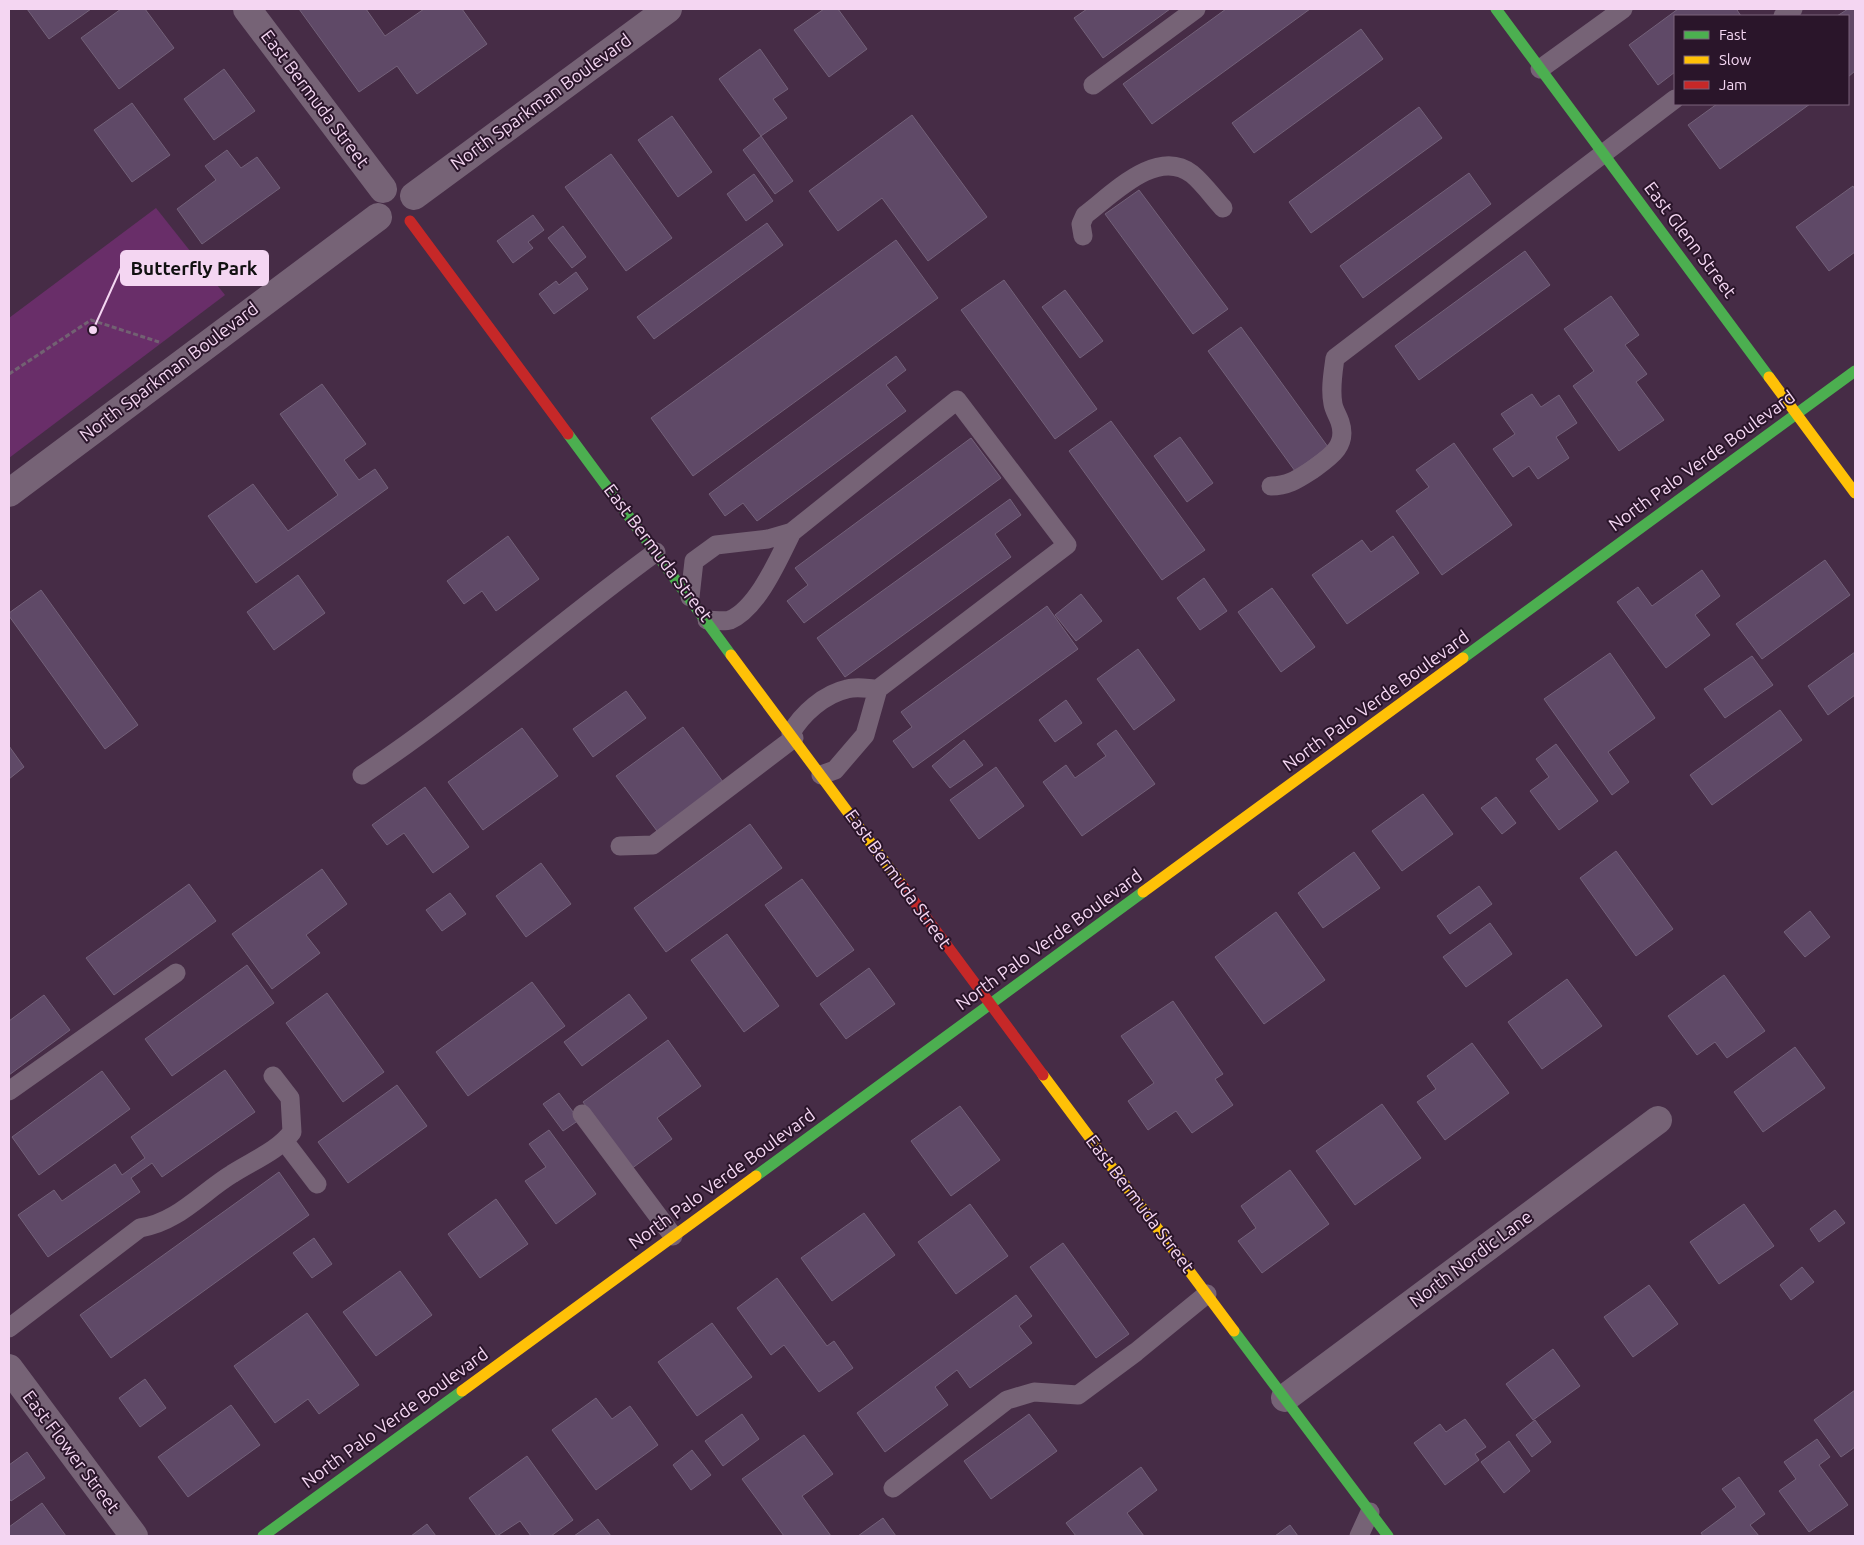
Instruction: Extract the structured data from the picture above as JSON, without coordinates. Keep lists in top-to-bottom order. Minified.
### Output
{"streets":{"street":["East Bermuda Street","North Sparkman Boulevard","East Glenn Street","North Palo Verde Boulevard","North Nordic Lane","East Flower Street"]},"crossings":[["East Bermuda Street","North Sparkman Boulevard"],["East Bermuda Street","North Palo Verde Boulevard"],["East Bermuda Street","North Nordic Lane"],["East Glenn Street","North Palo Verde Boulevard"]],"places":["Butterfly Park"],"legend":["Fast","Slow","Jam"]}
